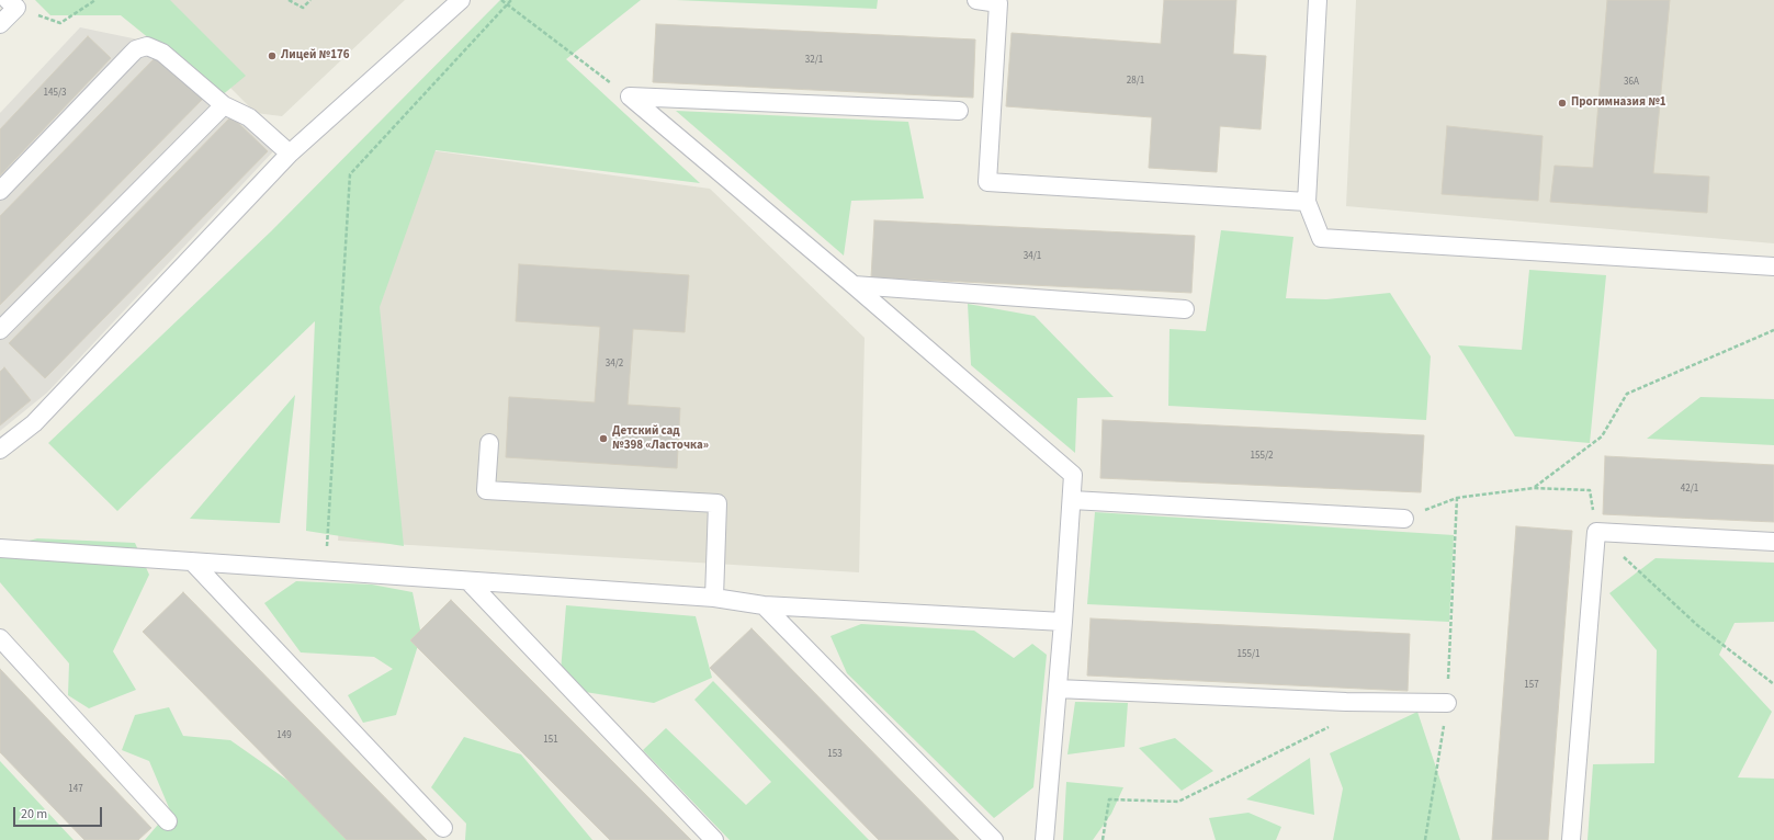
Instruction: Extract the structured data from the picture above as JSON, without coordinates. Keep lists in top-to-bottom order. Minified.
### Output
{"places":["Лицей №176","Прогимназия №1","Детский сад №398 «Ласточка»"],"house_numbers":["32/1","28/1","36А","145/3","34/1","34/2","155/2","42/1","155/1","157","149","151","153","147"],"scale_bar":"20 m"}
